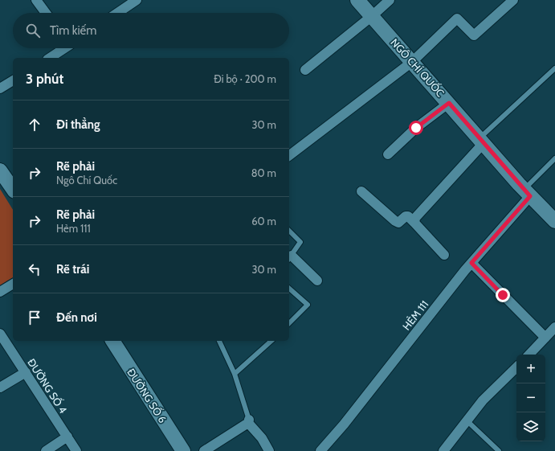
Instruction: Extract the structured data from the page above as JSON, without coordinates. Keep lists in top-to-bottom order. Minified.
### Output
{"streets":{"main road":["NGÔ CHÍ QUỐC","ĐƯỜNG SỐ 6"],"street":["HẺM 111","ĐƯỜNG SỐ 4"]},"crossings":[["NGÔ CHÍ QUỐC","HẺM 111"]],"page":{"search":"Tìm kiếm","heading":["3 phút","Đi bộ · 200 m"],"list":[["Đi thẳng","30 m"],["Rẽ phải","Ngô Chí Quốc","80 m"],["Rẽ phải","Hẻm 111","60 m"],["Rẽ trái","30 m"],"Đến nơi"],"map_buttons":["+","−"]}}
